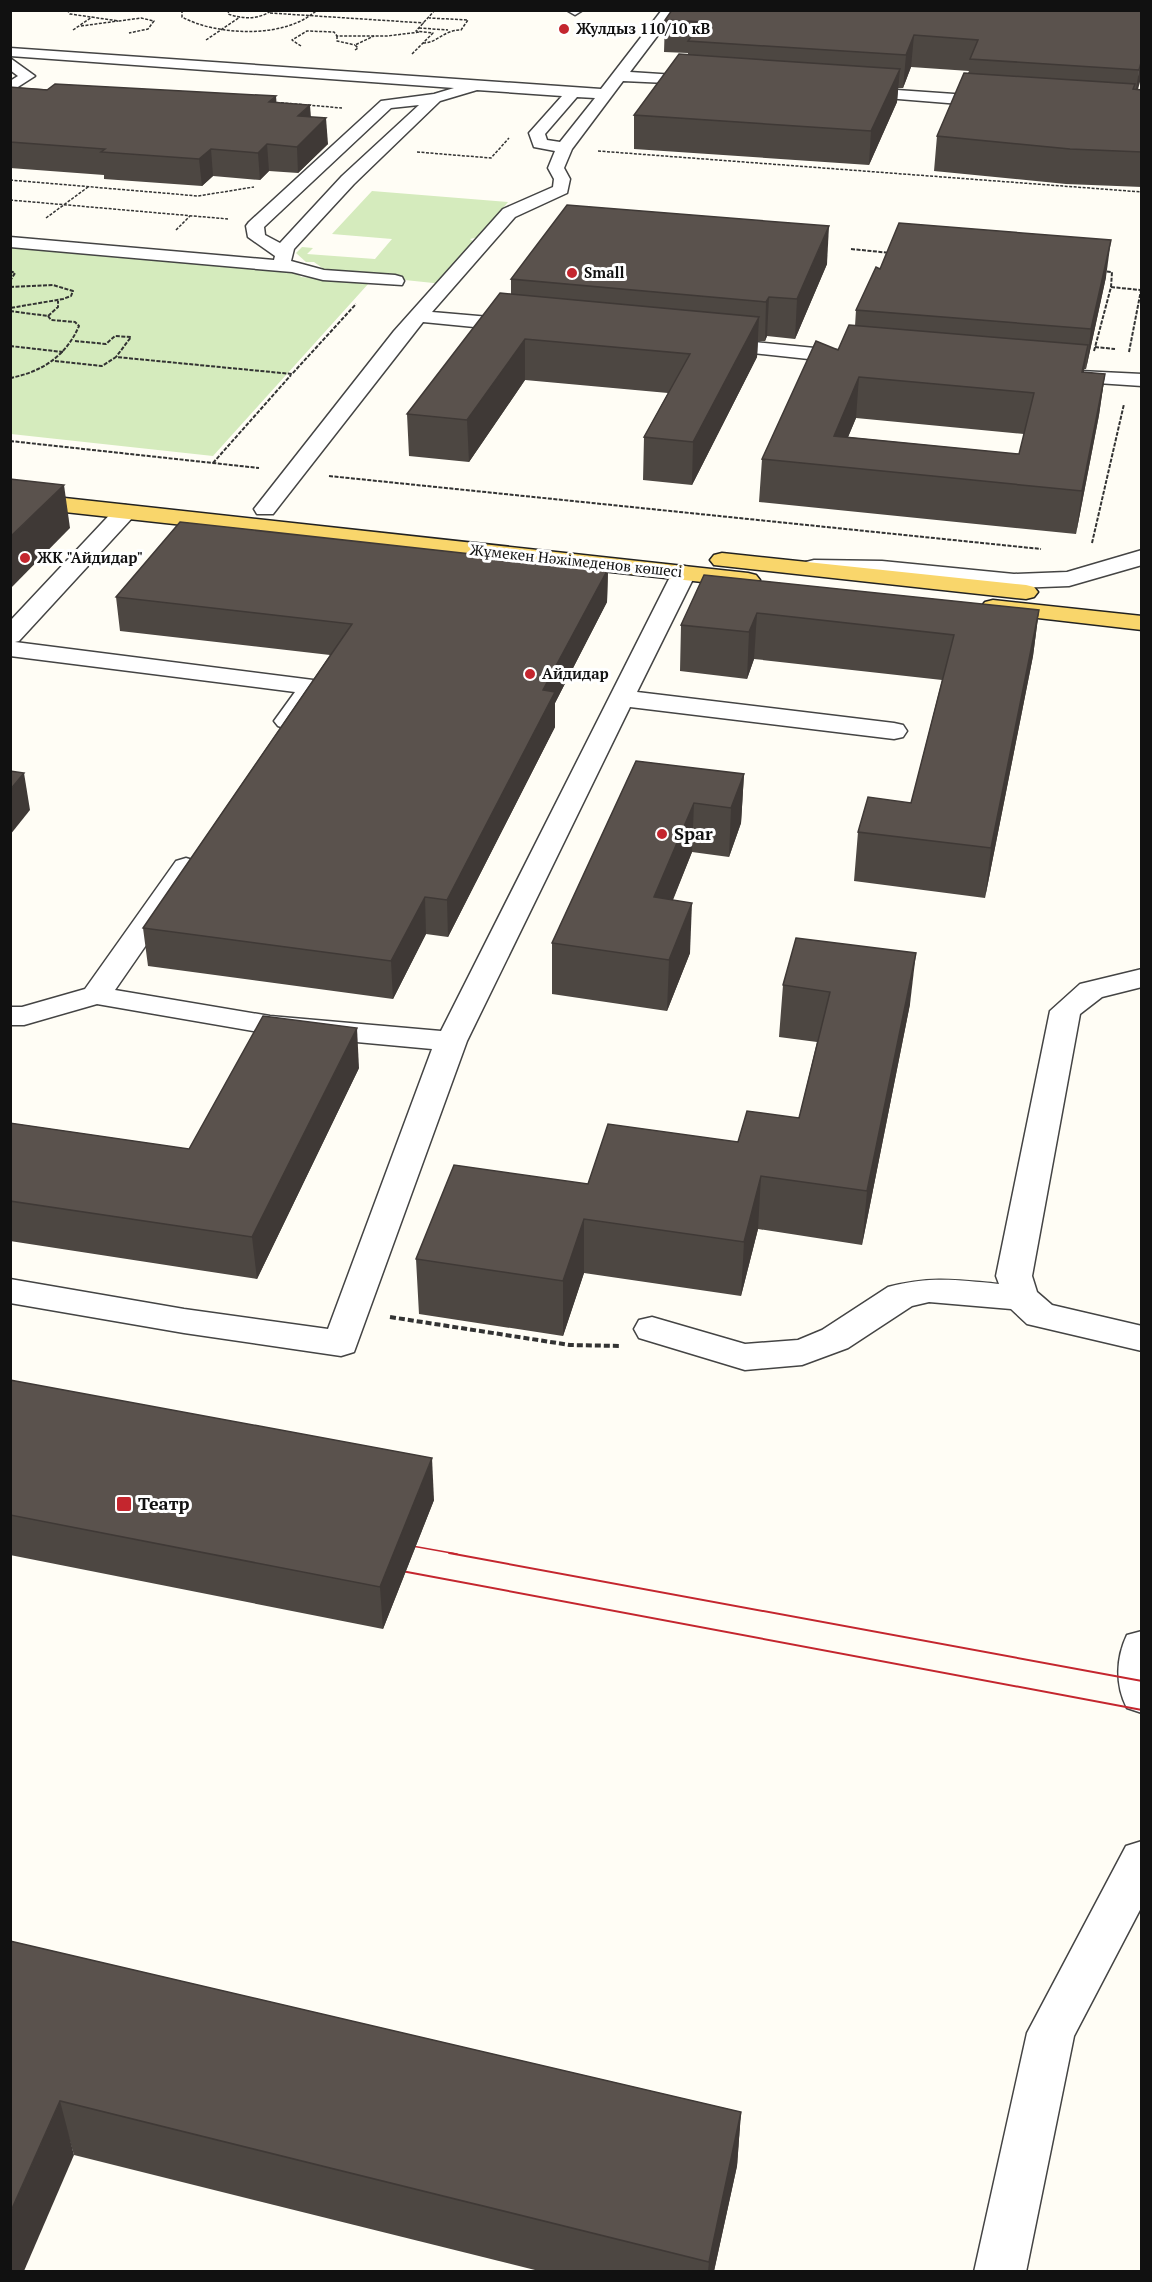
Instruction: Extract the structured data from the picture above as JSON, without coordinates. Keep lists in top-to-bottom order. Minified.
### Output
{"streets":{"main road":["Жұмекен Нәжімеденов көшесі"]},"places":{"other":["Жулдыз 110/10 кВ","Small","ЖК \"Айдидар\"","Айдидар","Spar"],"transit":["Театр"]}}
